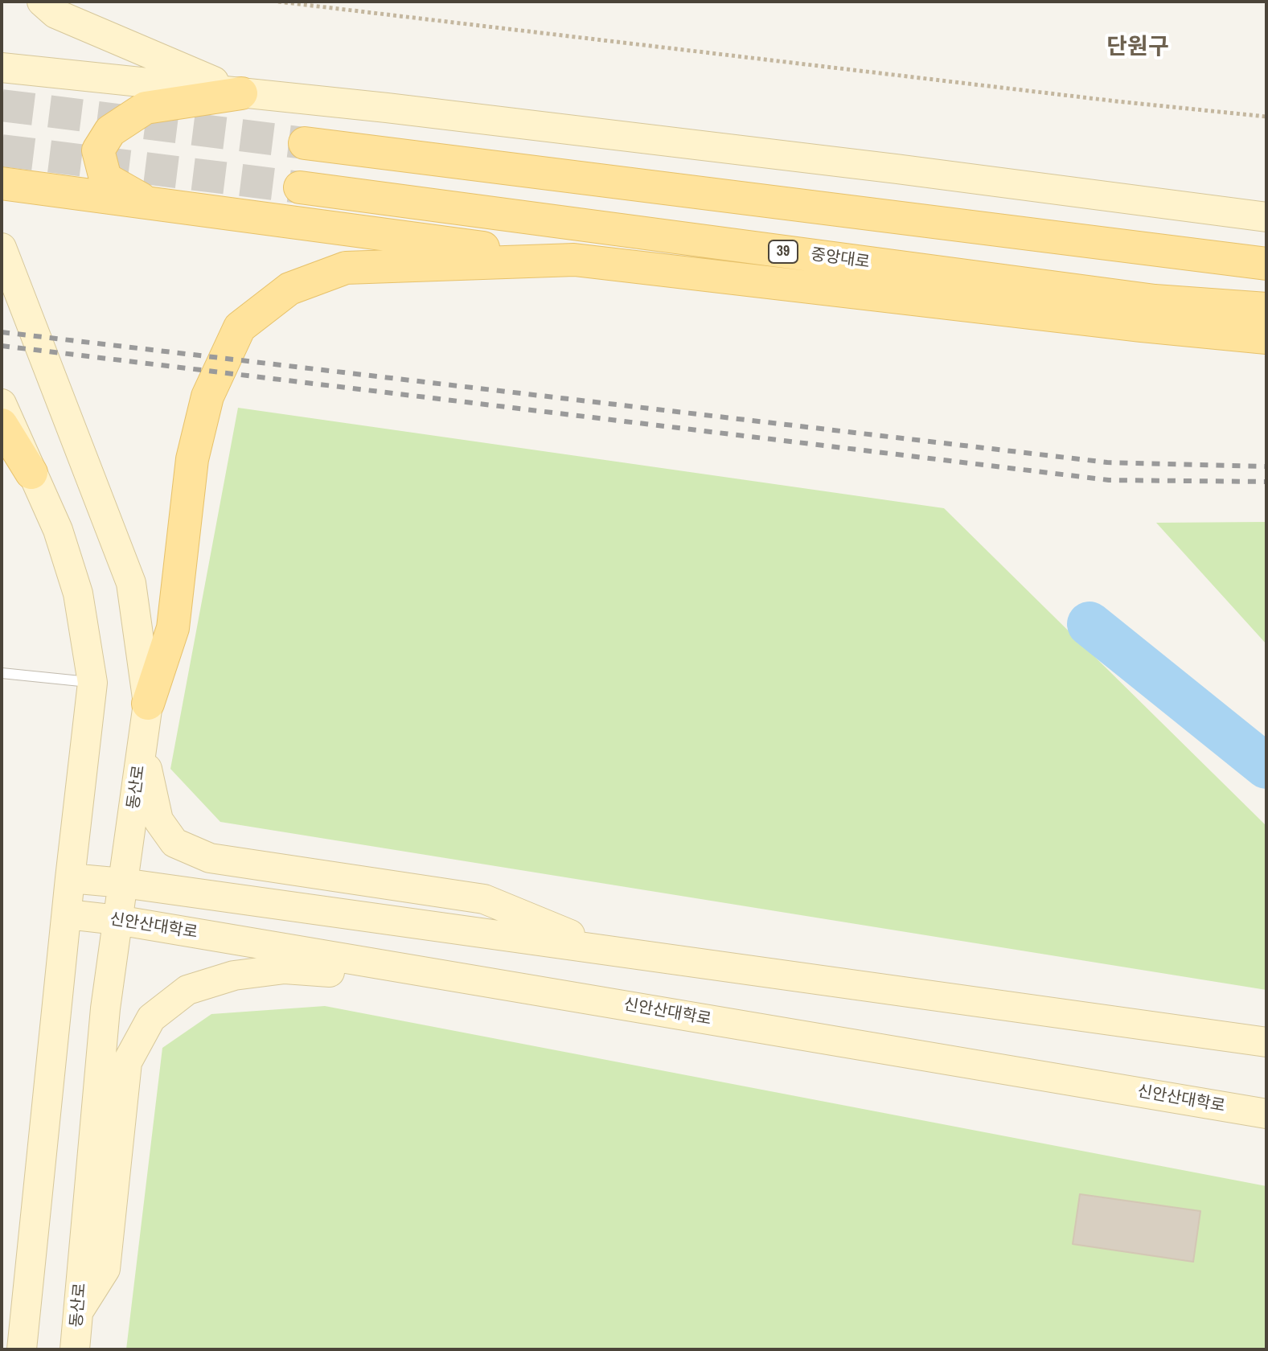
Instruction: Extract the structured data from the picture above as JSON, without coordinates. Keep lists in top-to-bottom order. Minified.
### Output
{"streets":{"main road":["39","중앙대로"],"street":["동산로","신안산대학로"]},"crossings":[["동산로","신안산대학로"]],"districts":["단원구"]}
